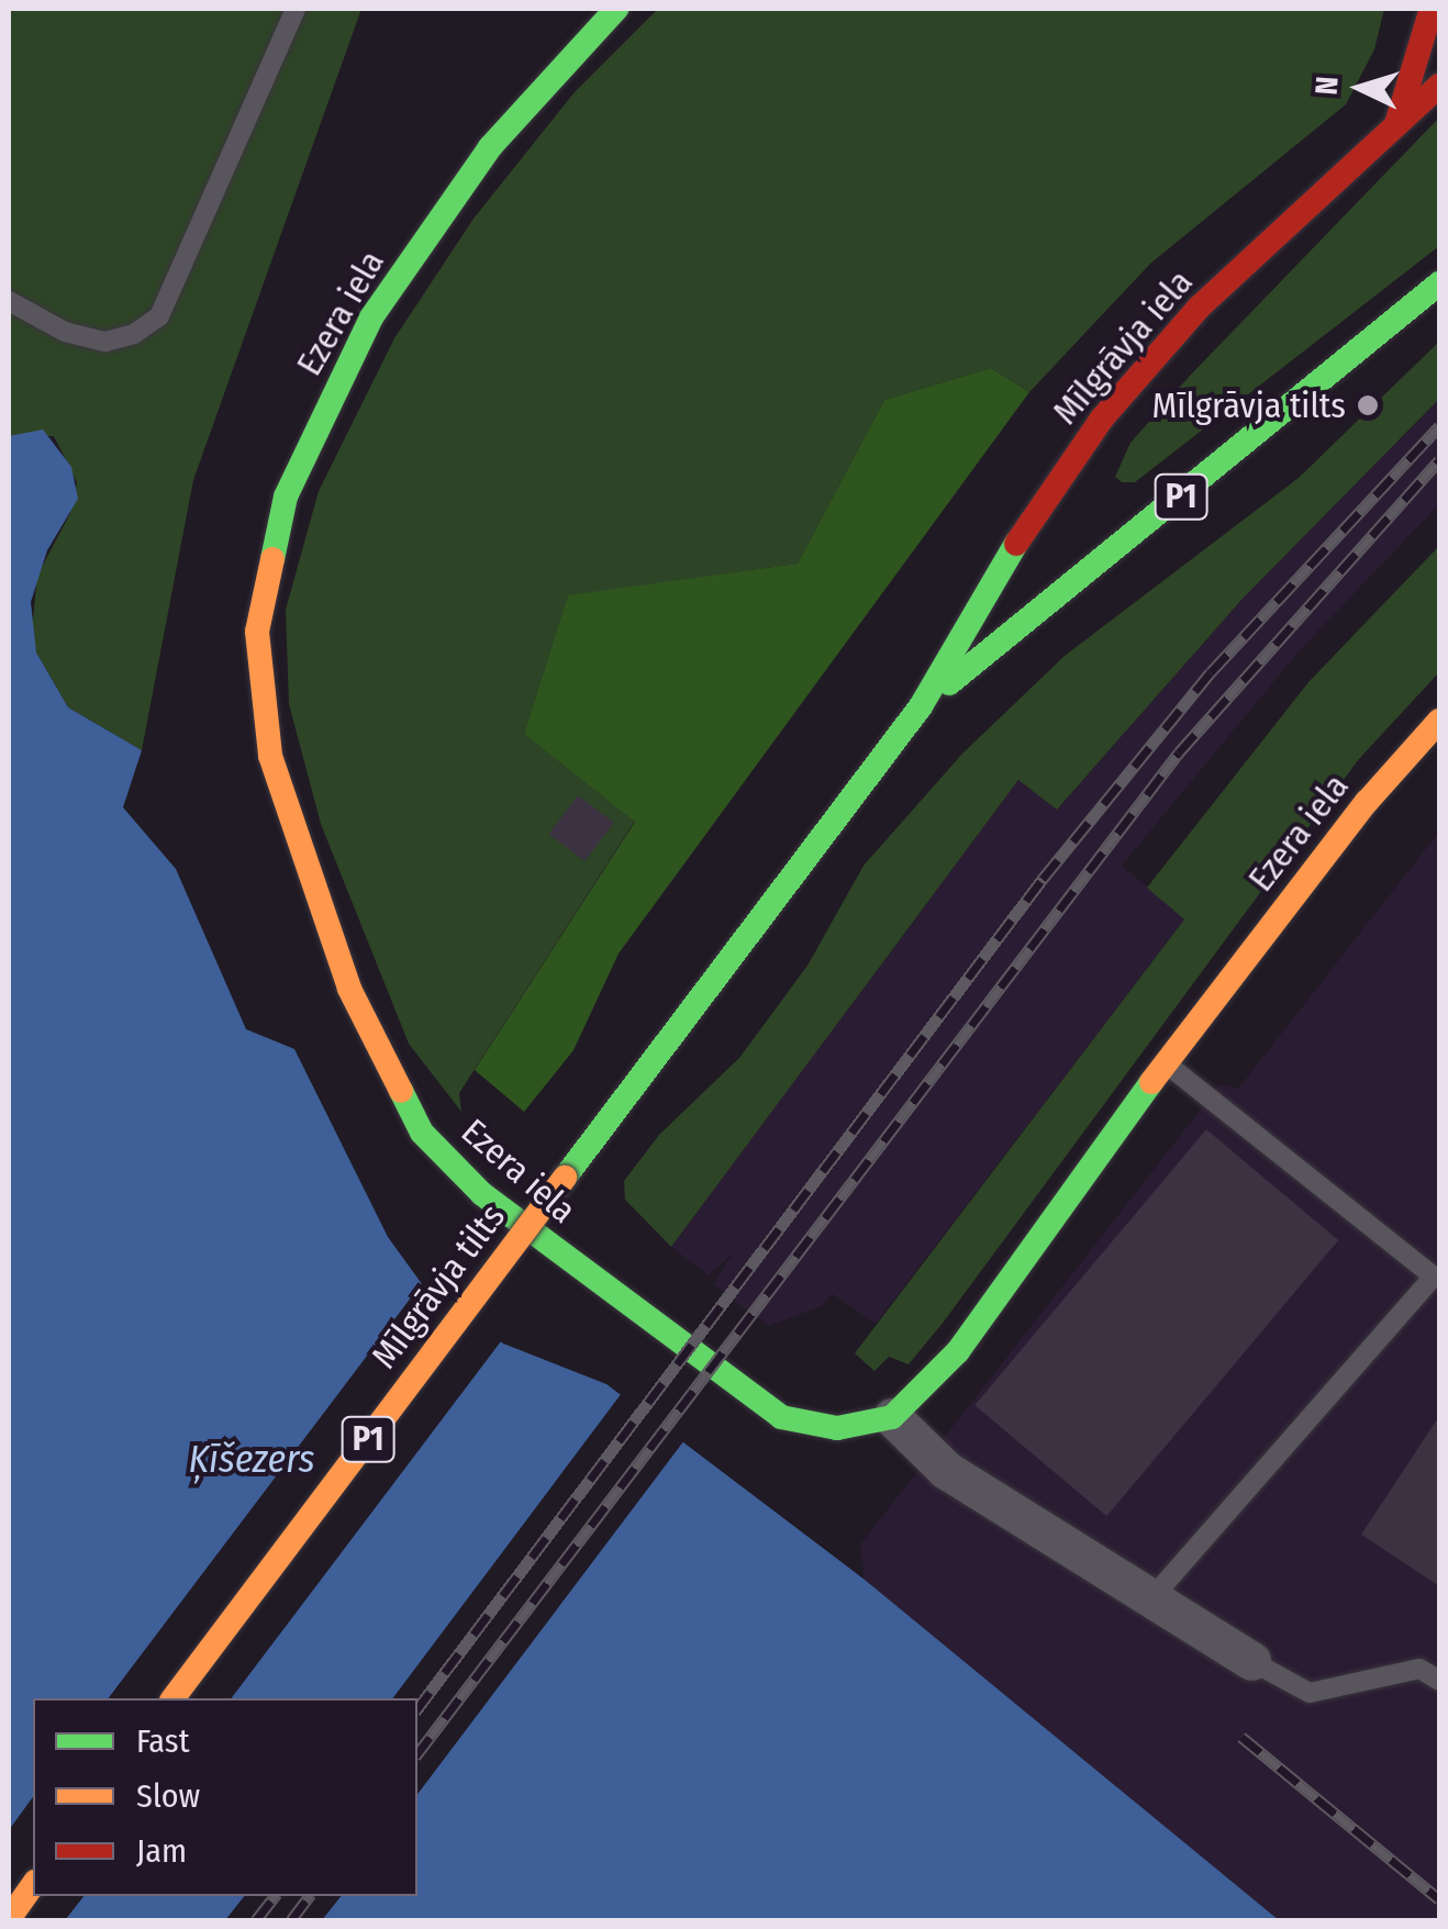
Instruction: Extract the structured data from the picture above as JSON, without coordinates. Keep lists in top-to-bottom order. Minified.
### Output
{"streets":{"main road":["Ezera iela","Mīlgrāvja iela","P1","Mīlgrāvja tilts"]},"crossings":[["Mīlgrāvja iela","Mīlgrāvja tilts"]],"water":["Ķīšezers"],"places":["Mīlgrāvja tilts"],"legend":["Fast","Slow","Jam"],"north":"left"}
